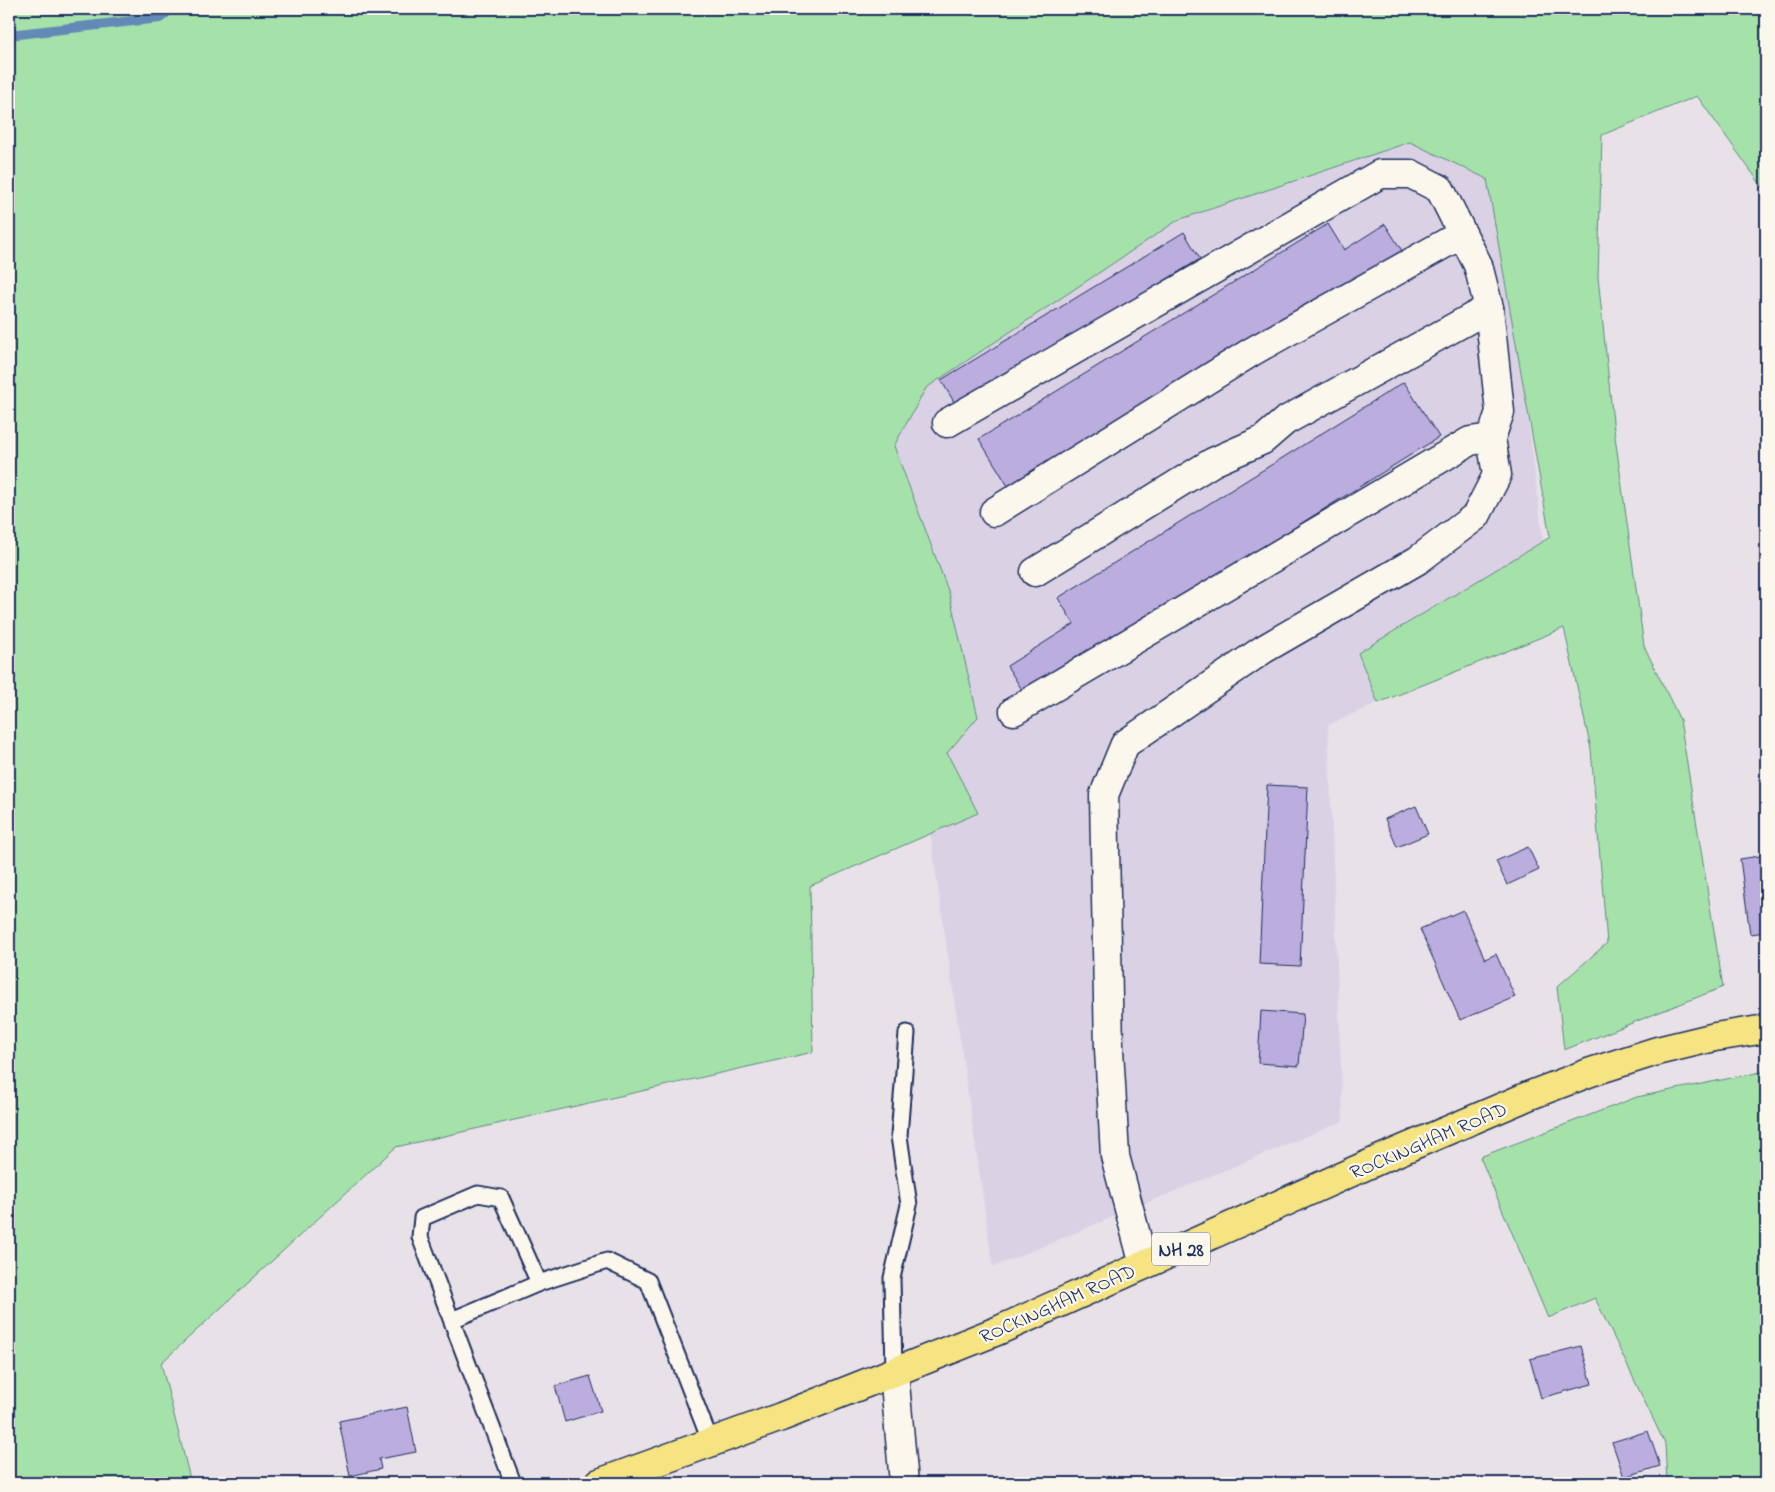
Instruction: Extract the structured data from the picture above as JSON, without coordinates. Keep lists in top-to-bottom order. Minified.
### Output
{"streets":{"main road":["ROCKINGHAM ROAD","NH 28"]}}
